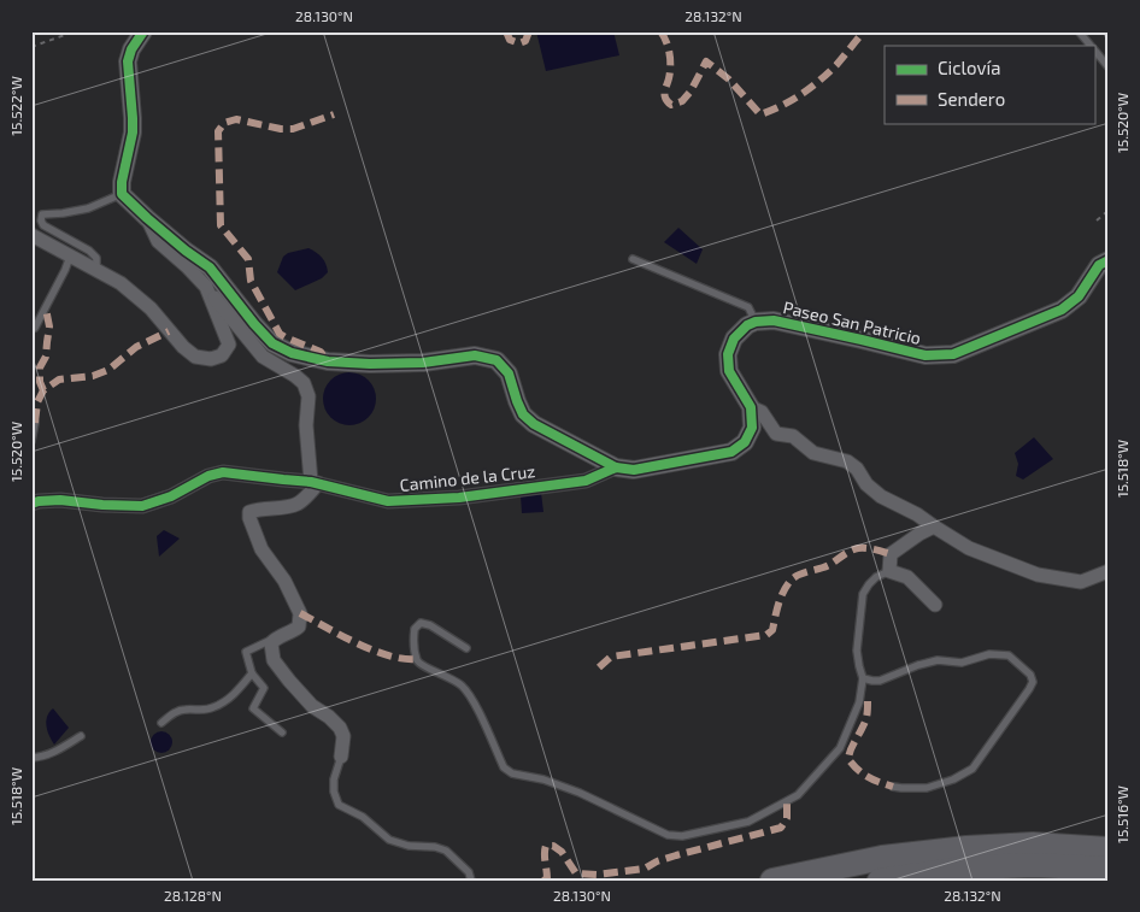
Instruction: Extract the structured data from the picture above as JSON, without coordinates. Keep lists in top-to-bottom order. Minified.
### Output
{"streets":{"street":["Paseo San Patricio","Camino de la Cruz"]},"legend":["Ciclovía","Sendero"],"coordinates":["28.130°N","28.132°N","15.522°W","15.520°W","15.518°W","15.516°W","28.128°N"]}
